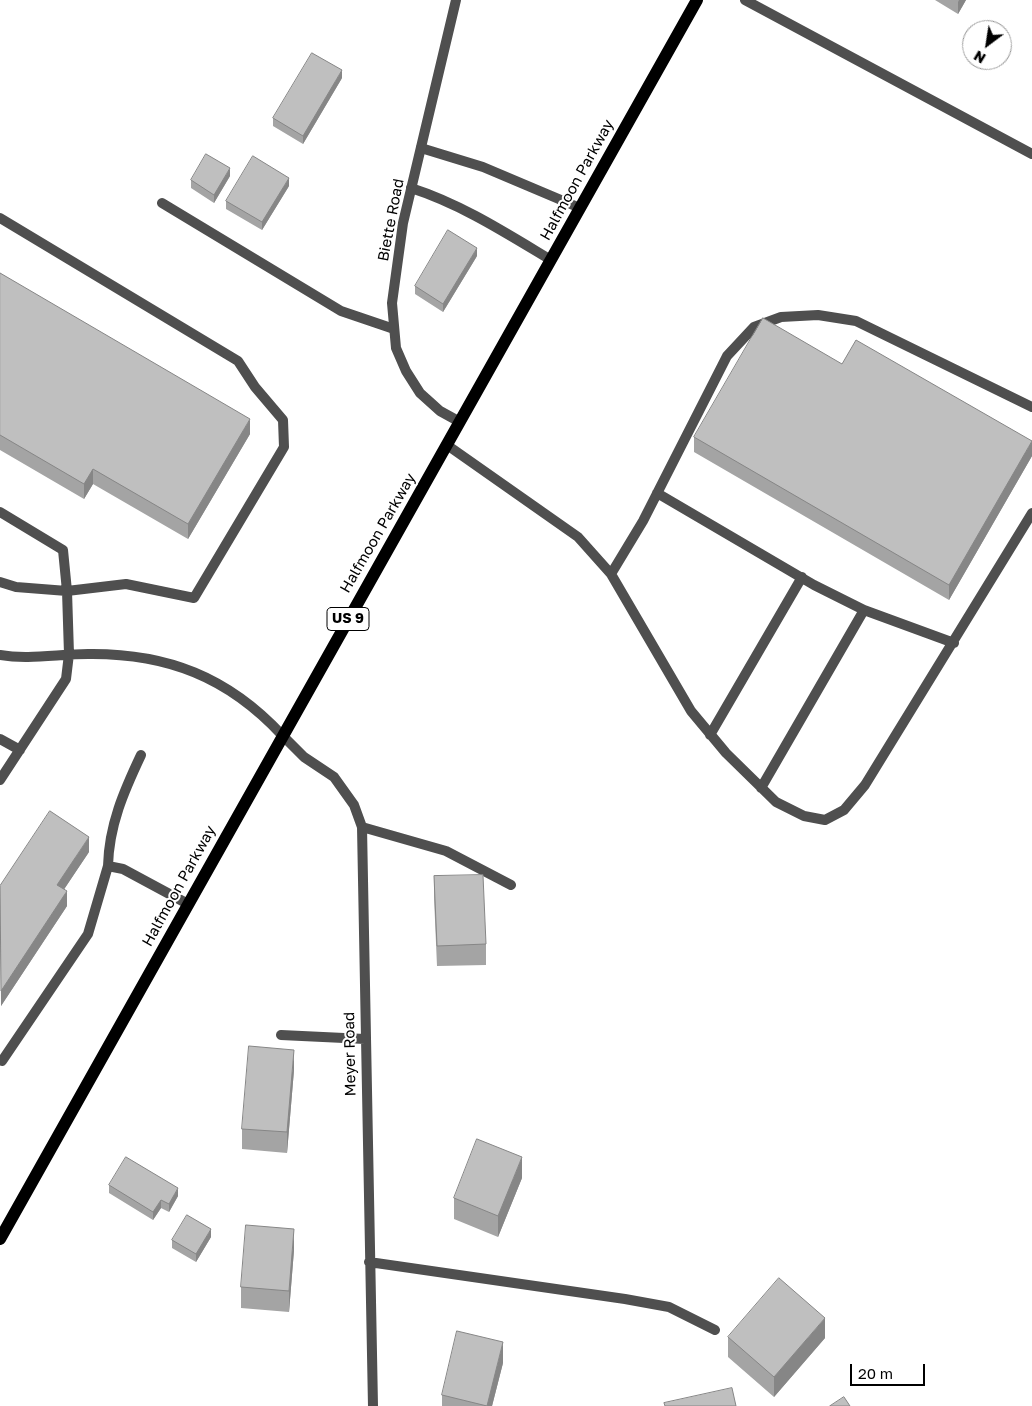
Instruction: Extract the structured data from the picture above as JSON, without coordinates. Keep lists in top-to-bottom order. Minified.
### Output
{"streets":{"main road":["Halfmoon Parkway","US 9"],"street":["Biette Road","Meyer Road"]},"crossings":[["Halfmoon Parkway","Biette Road"],["Halfmoon Parkway","Meyer Road"]],"scale_bar":"20 m","north":"bottom left"}
